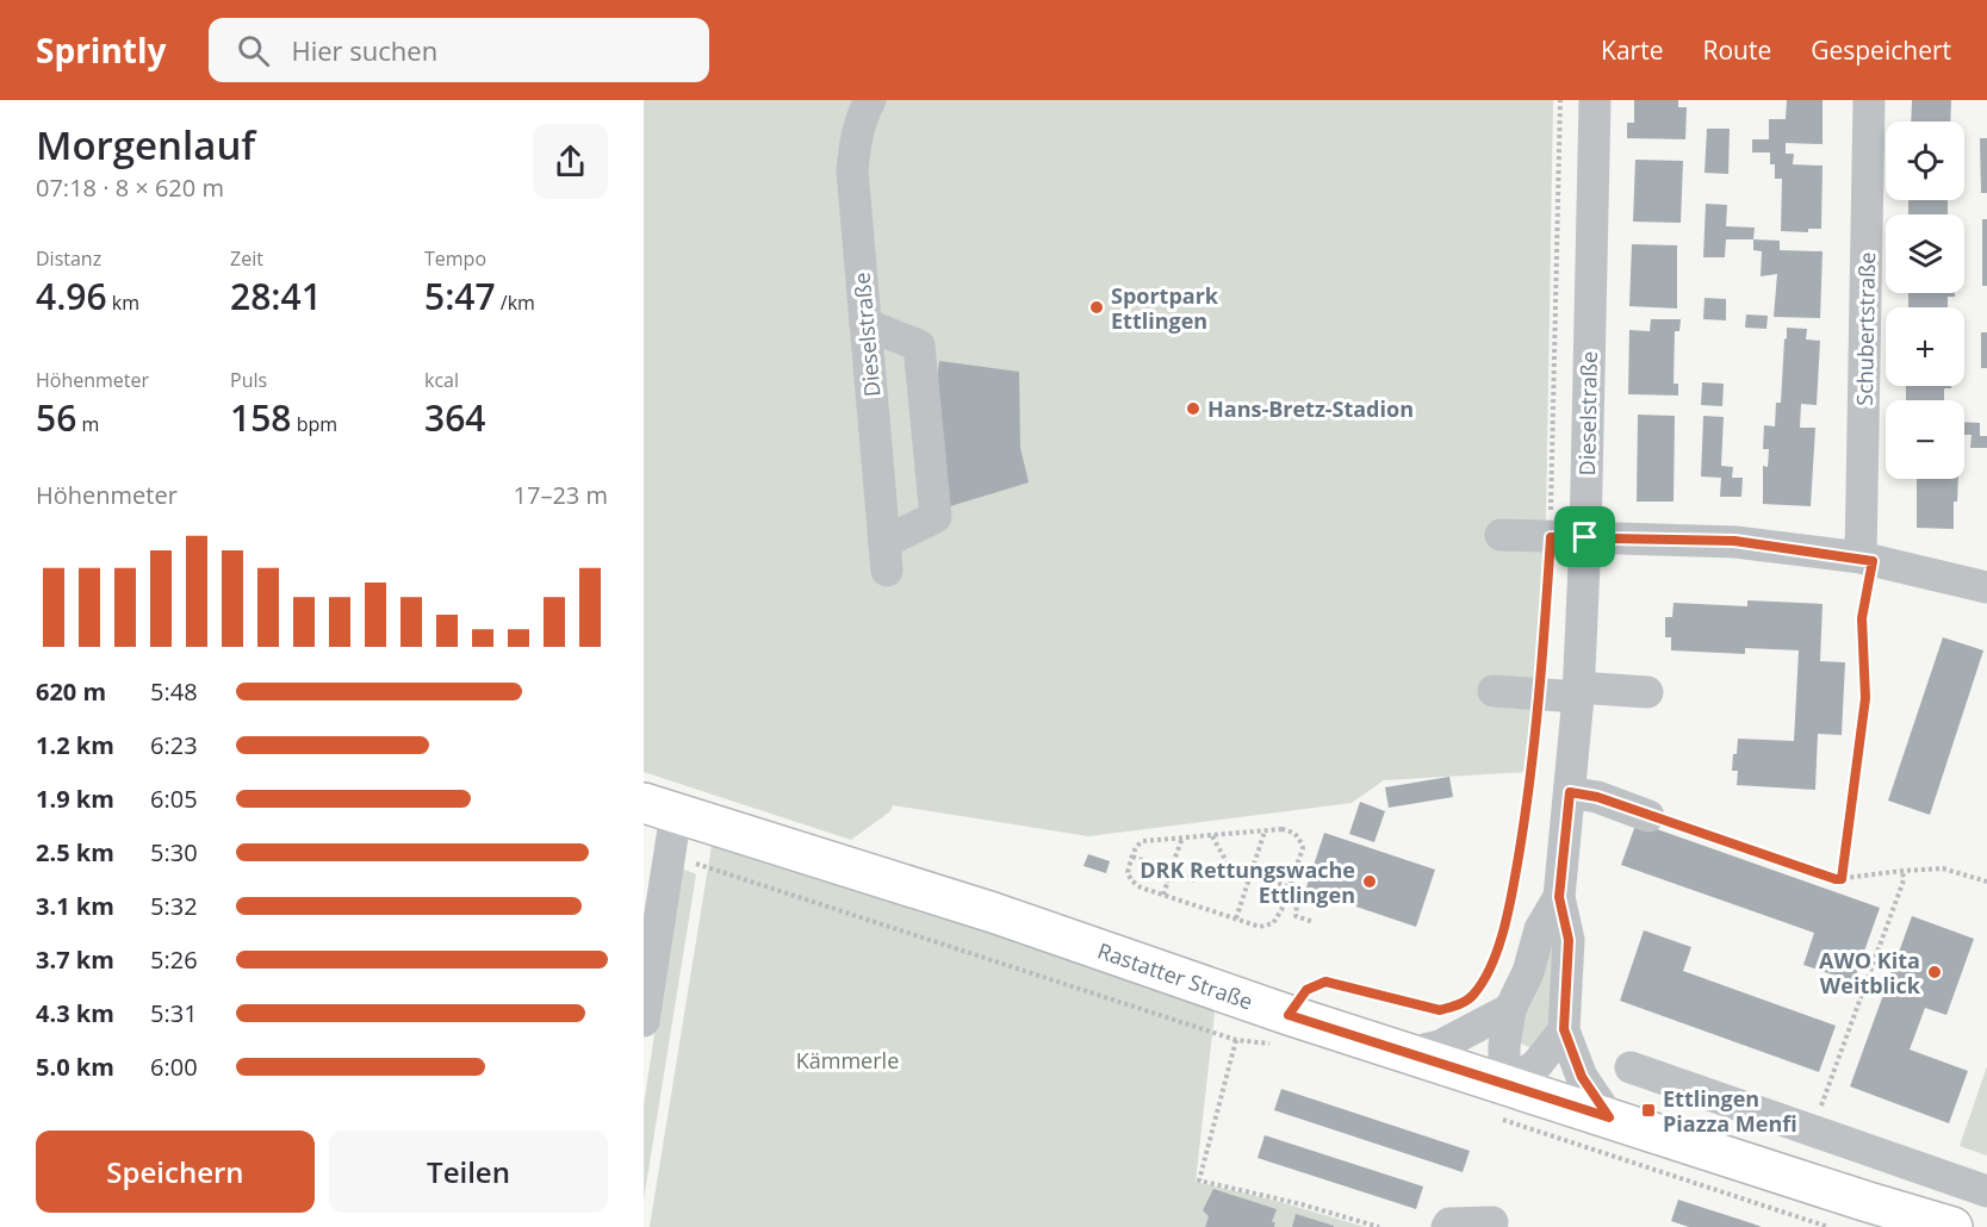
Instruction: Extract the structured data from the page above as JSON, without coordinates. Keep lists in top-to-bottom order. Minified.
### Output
{"streets":{"main road":["Rastatter Straße"],"street":["Schubertstraße","Dieselstraße"]},"crossings":[["Dieselstraße","Rastatter Straße"]],"parks":["Kämmerle"],"places":{"other":["Sportpark Ettlingen","Hans-Bretz-Stadion","DRK Rettungswache Ettlingen","AWO Kita Weitblick"],"transit":["Ettlingen Piazza Menfi"]},"page":{"header":"Sprintly","search":"Hier suchen","nav":["Karte","Route","Gespeichert"],"heading":["Morgenlauf","07:18 · 8 × 620 m"],"map_buttons":["+","−"],"stats":[["Distanz","4.96 km"],["Zeit","28:41"],["Tempo","5:47 /km"],["Höhenmeter","56 m"],["Puls","158 bpm"],["kcal","364"]],"chart":["Höhenmeter","17–23 m"],"list":[{"name":"620 m","note":"5:48"},{"name":"1.2 km","note":"6:23"},{"name":"1.9 km","note":"6:05"},{"name":"2.5 km","note":"5:30"},{"name":"3.1 km","note":"5:32"},{"name":"3.7 km","note":"5:26"},{"name":"4.3 km","note":"5:31"},{"name":"5.0 km","note":"6:00"}],"buttons":["Speichern","Teilen"]}}
